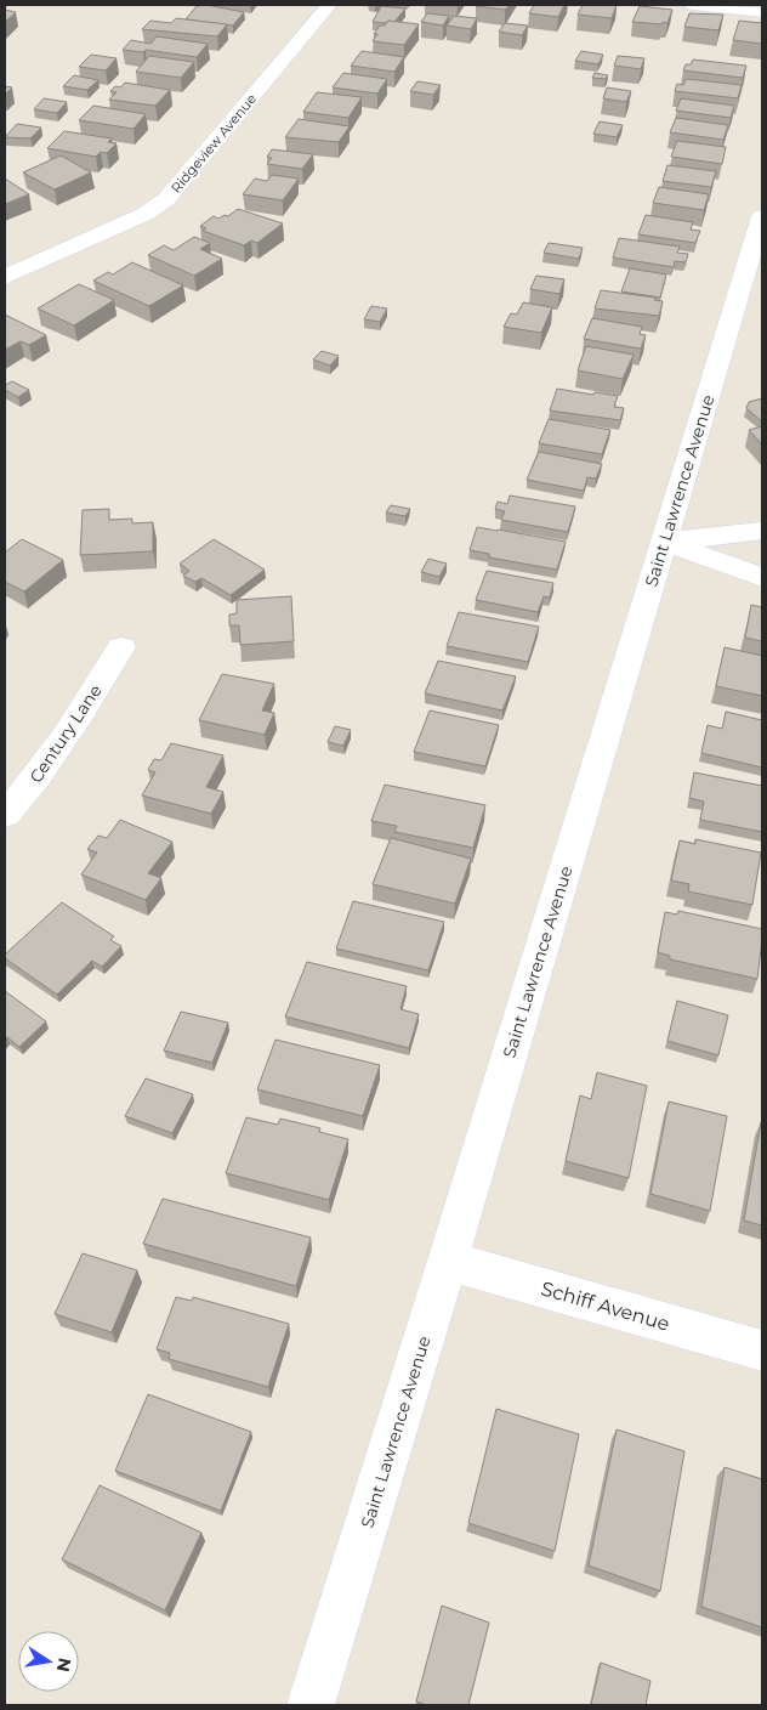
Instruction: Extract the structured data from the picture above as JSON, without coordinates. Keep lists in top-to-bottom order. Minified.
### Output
{"streets":{"street":["Ridgeview Avenue","Saint Lawrence Avenue","Century Lane","Schiff Avenue"]},"crossings":[["Saint Lawrence Avenue","Schiff Avenue"]],"north":"right"}
